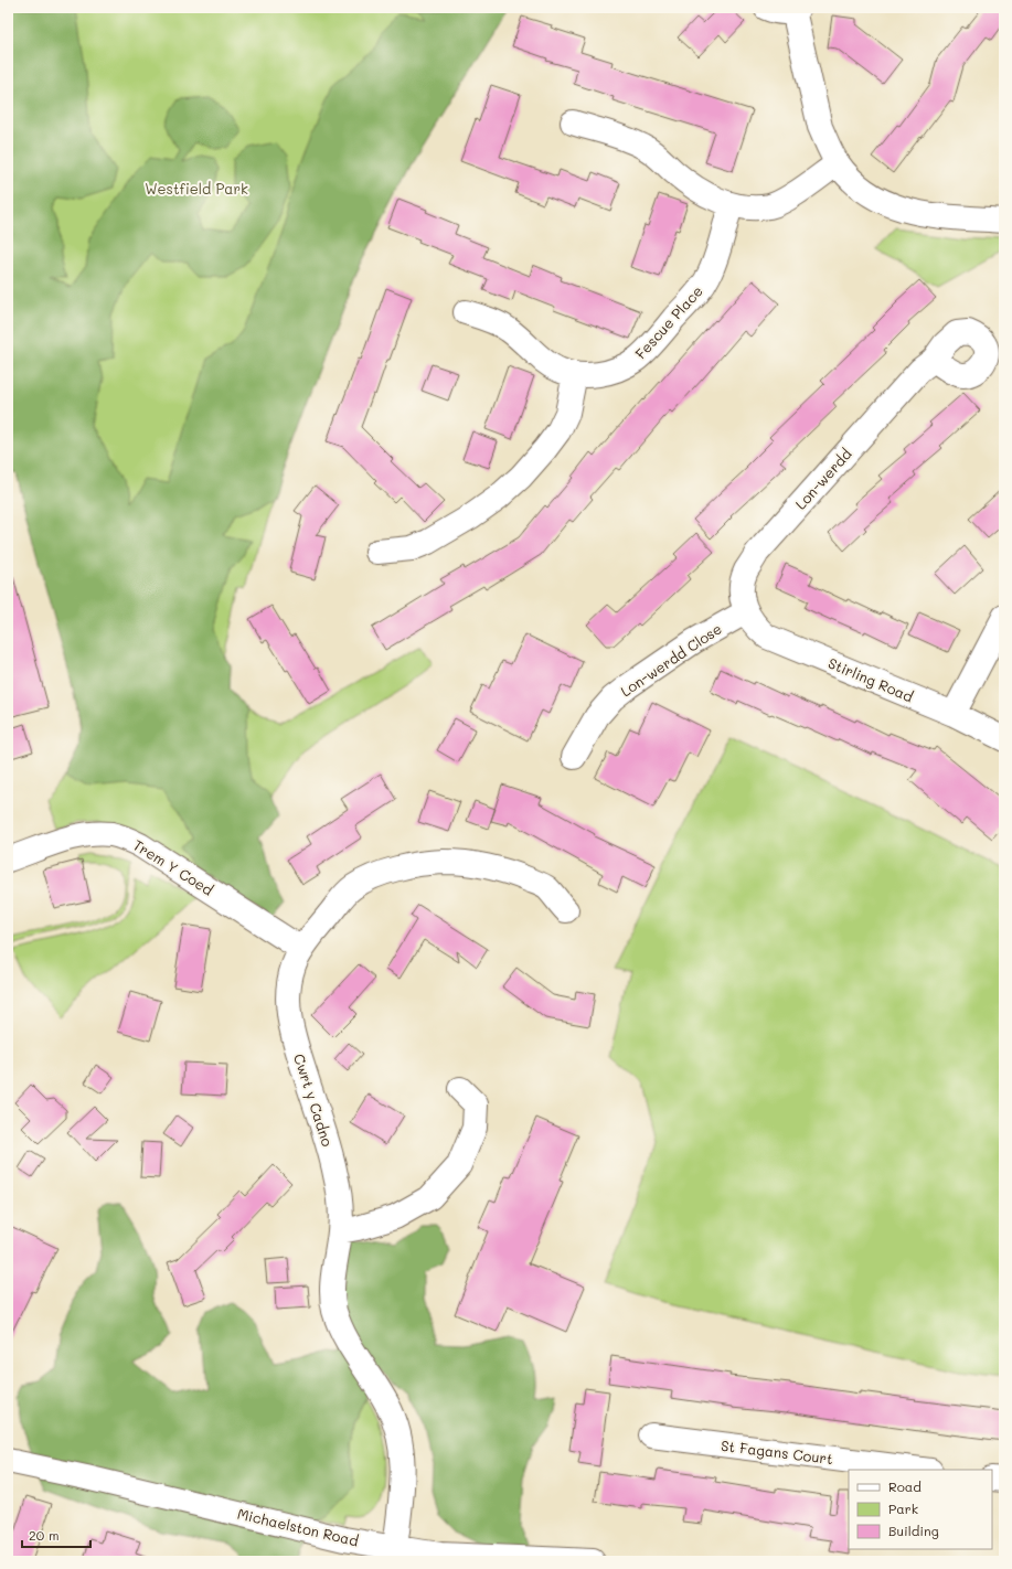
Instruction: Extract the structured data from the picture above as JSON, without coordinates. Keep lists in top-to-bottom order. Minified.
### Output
{"streets":{"street":["Fescue Place","Lon-werdd","Lon-werdd Close","Stirling Road","Trem Y Coed","Cwrt y Cadno","St Fagans Court","Michaelston Road"]},"crossings":[["Lon-werdd","Lon-werdd Close"],["Lon-werdd","Stirling Road"],["Lon-werdd Close","Stirling Road"],["Trem Y Coed","Cwrt y Cadno"],["Cwrt y Cadno","Michaelston Road"]],"parks":["Westfield Park"],"legend":["Road","Park","Building"],"scale_bar":"20 m"}
